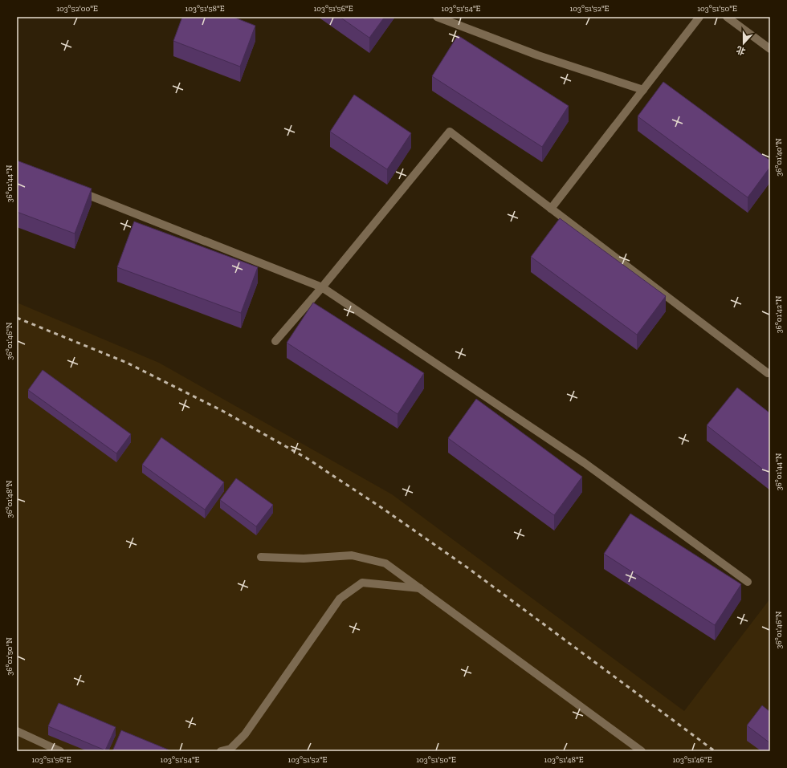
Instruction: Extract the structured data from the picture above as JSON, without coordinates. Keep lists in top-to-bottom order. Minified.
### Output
{"north":"bottom","coordinates":["103°52'00\"E","103°51'58\"E","103°51'56\"E","103°51'54\"E","103°51'52\"E","103°51'50\"E","36°01'40\"N","36°01'44\"N","36°01'42\"N","36°01'46\"N","36°01'48\"N","36°01'50\"N","103°51'48\"E","103°51'46\"E"]}
